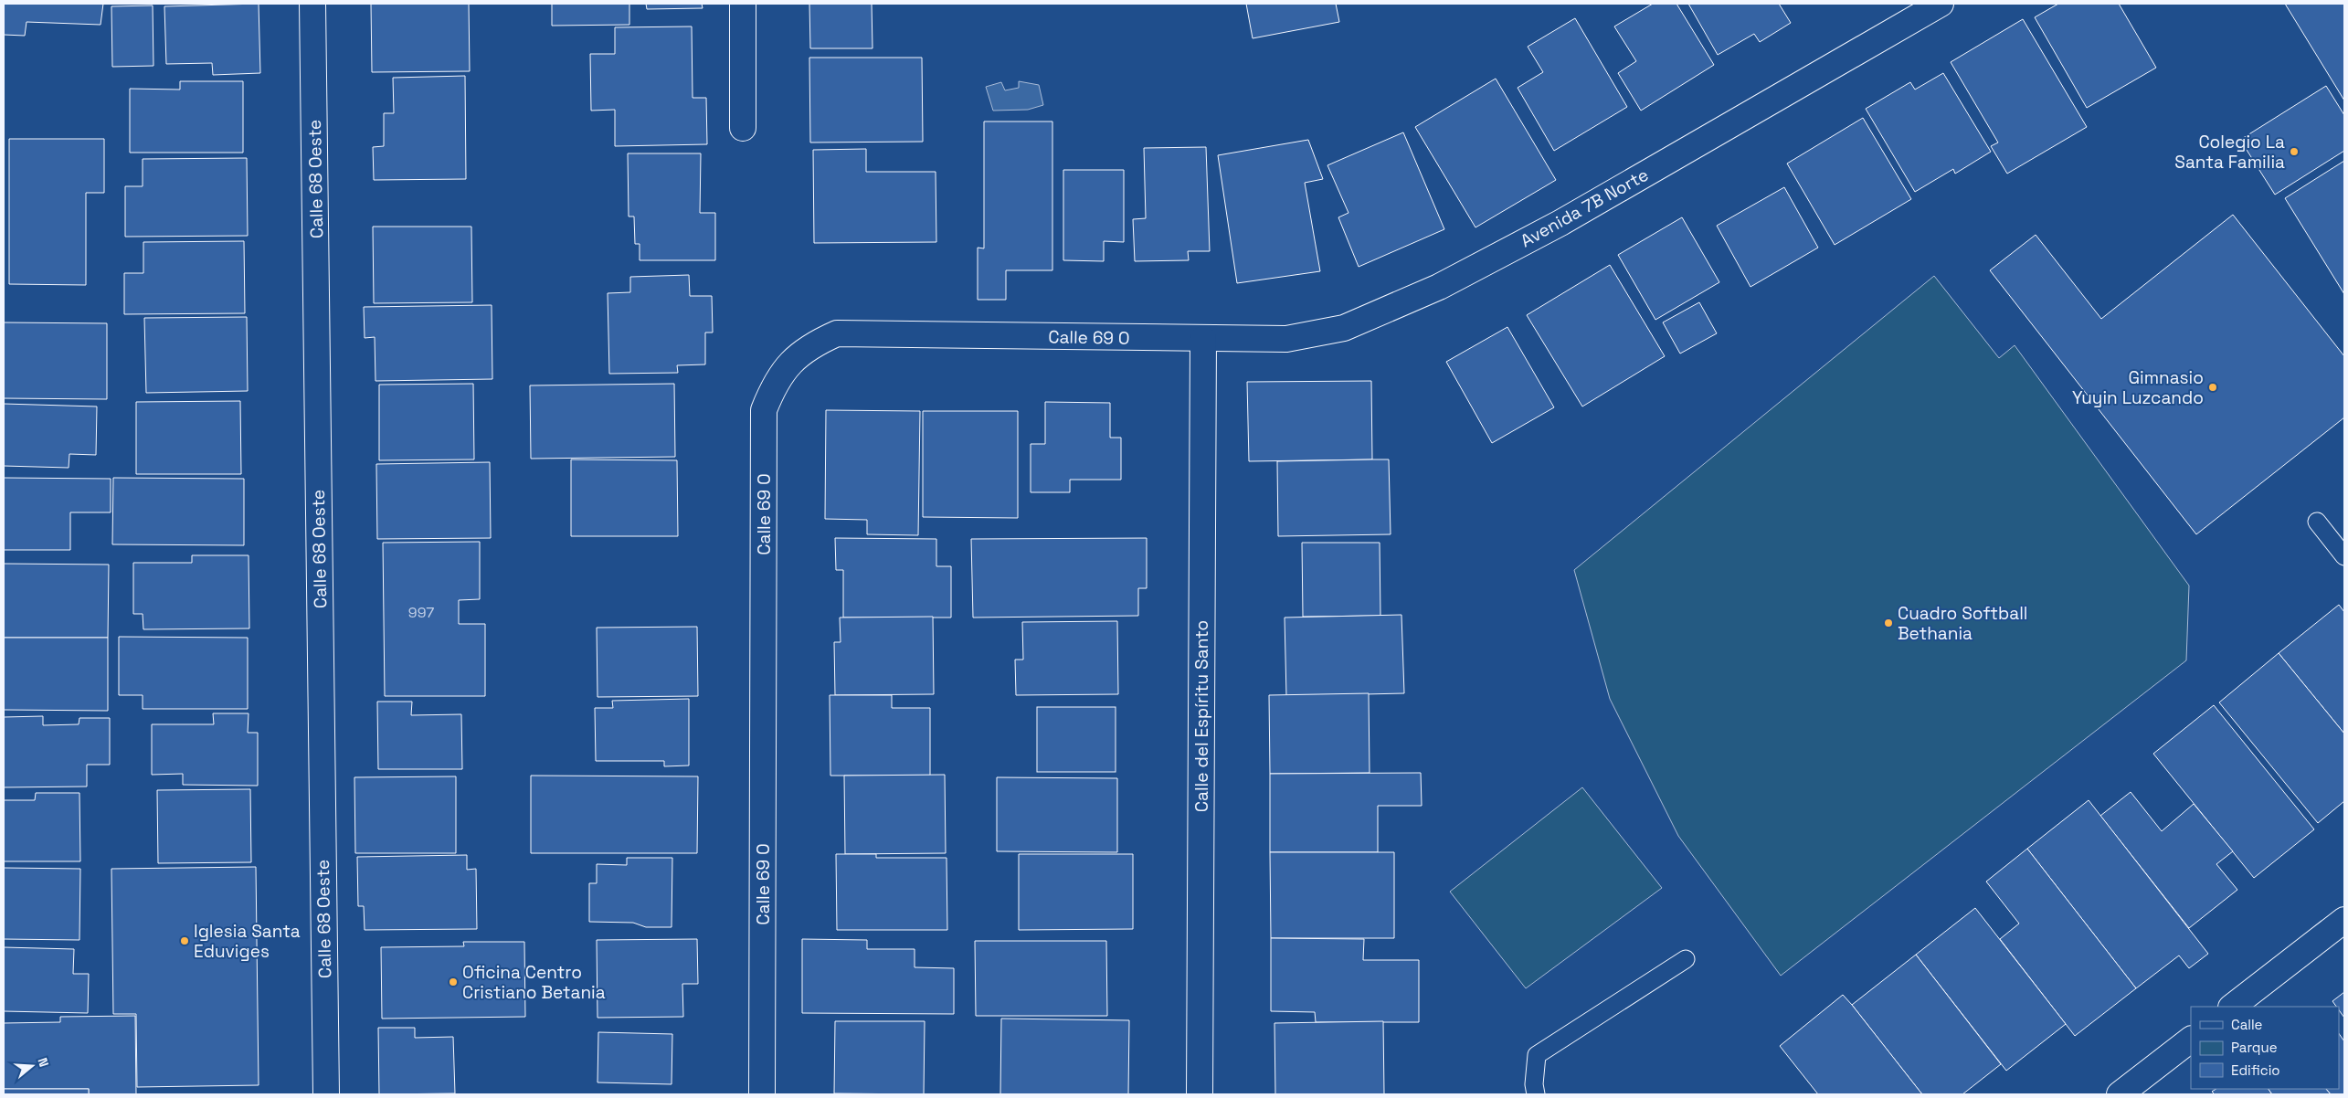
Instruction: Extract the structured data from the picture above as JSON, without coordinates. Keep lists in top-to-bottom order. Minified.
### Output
{"streets":{"street":["Calle 68 Oeste","Avenida 7B Norte","Calle 69 O","Calle del Espíritu Santo"]},"crossings":[["Avenida 7B Norte","Calle 69 O"],["Avenida 7B Norte","Calle del Espíritu Santo"],["Calle 69 O","Calle del Espíritu Santo"]],"places":["Colegio La Santa Familia","Gimnasio Yuyin Luzcando","Cuadro Softball Bethania","Iglesia Santa Eduviges","Oficina Centro Cristiano Betania"],"house_numbers":["997"],"legend":["Calle","Parque","Edificio"],"north":"right"}
